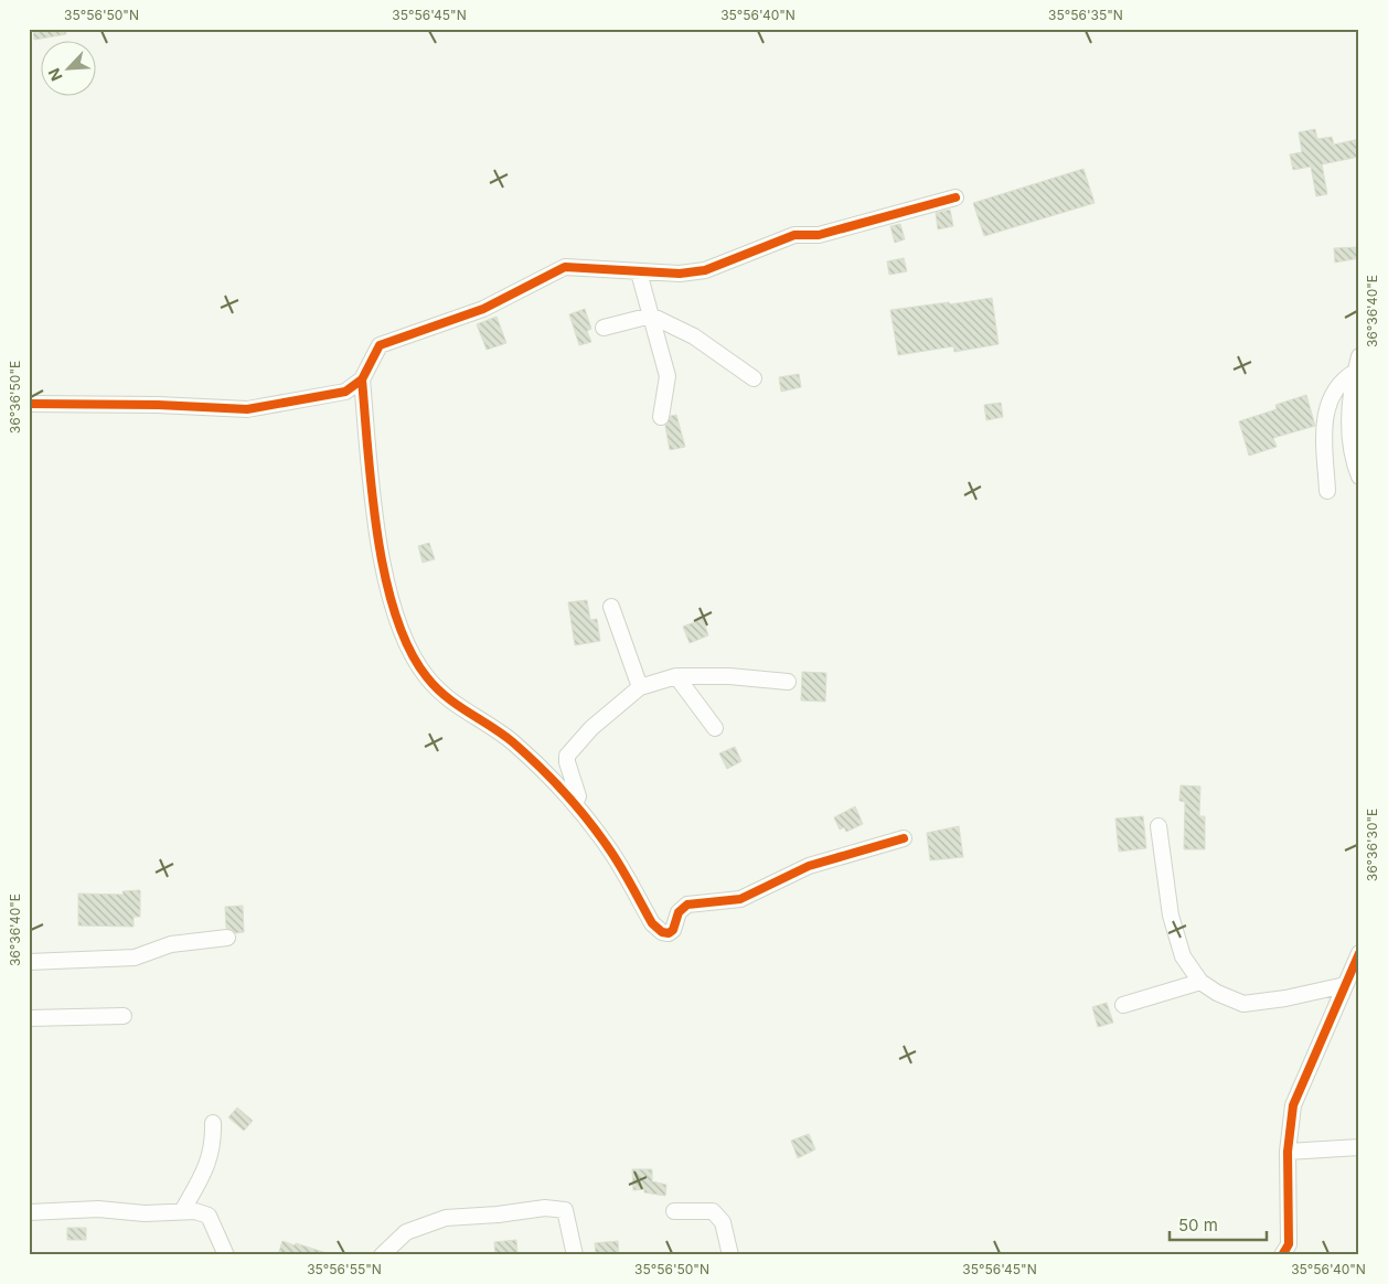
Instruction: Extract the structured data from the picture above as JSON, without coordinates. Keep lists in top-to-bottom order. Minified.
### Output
{"scale_bar":"50 m","north":"bottom left","coordinates":["35°56'50\"N","35°56'45\"N","35°56'40\"N","35°56'35\"N","36°36'40\"E","36°36'50\"E","36°36'30\"E","35°56'55\"N"]}
